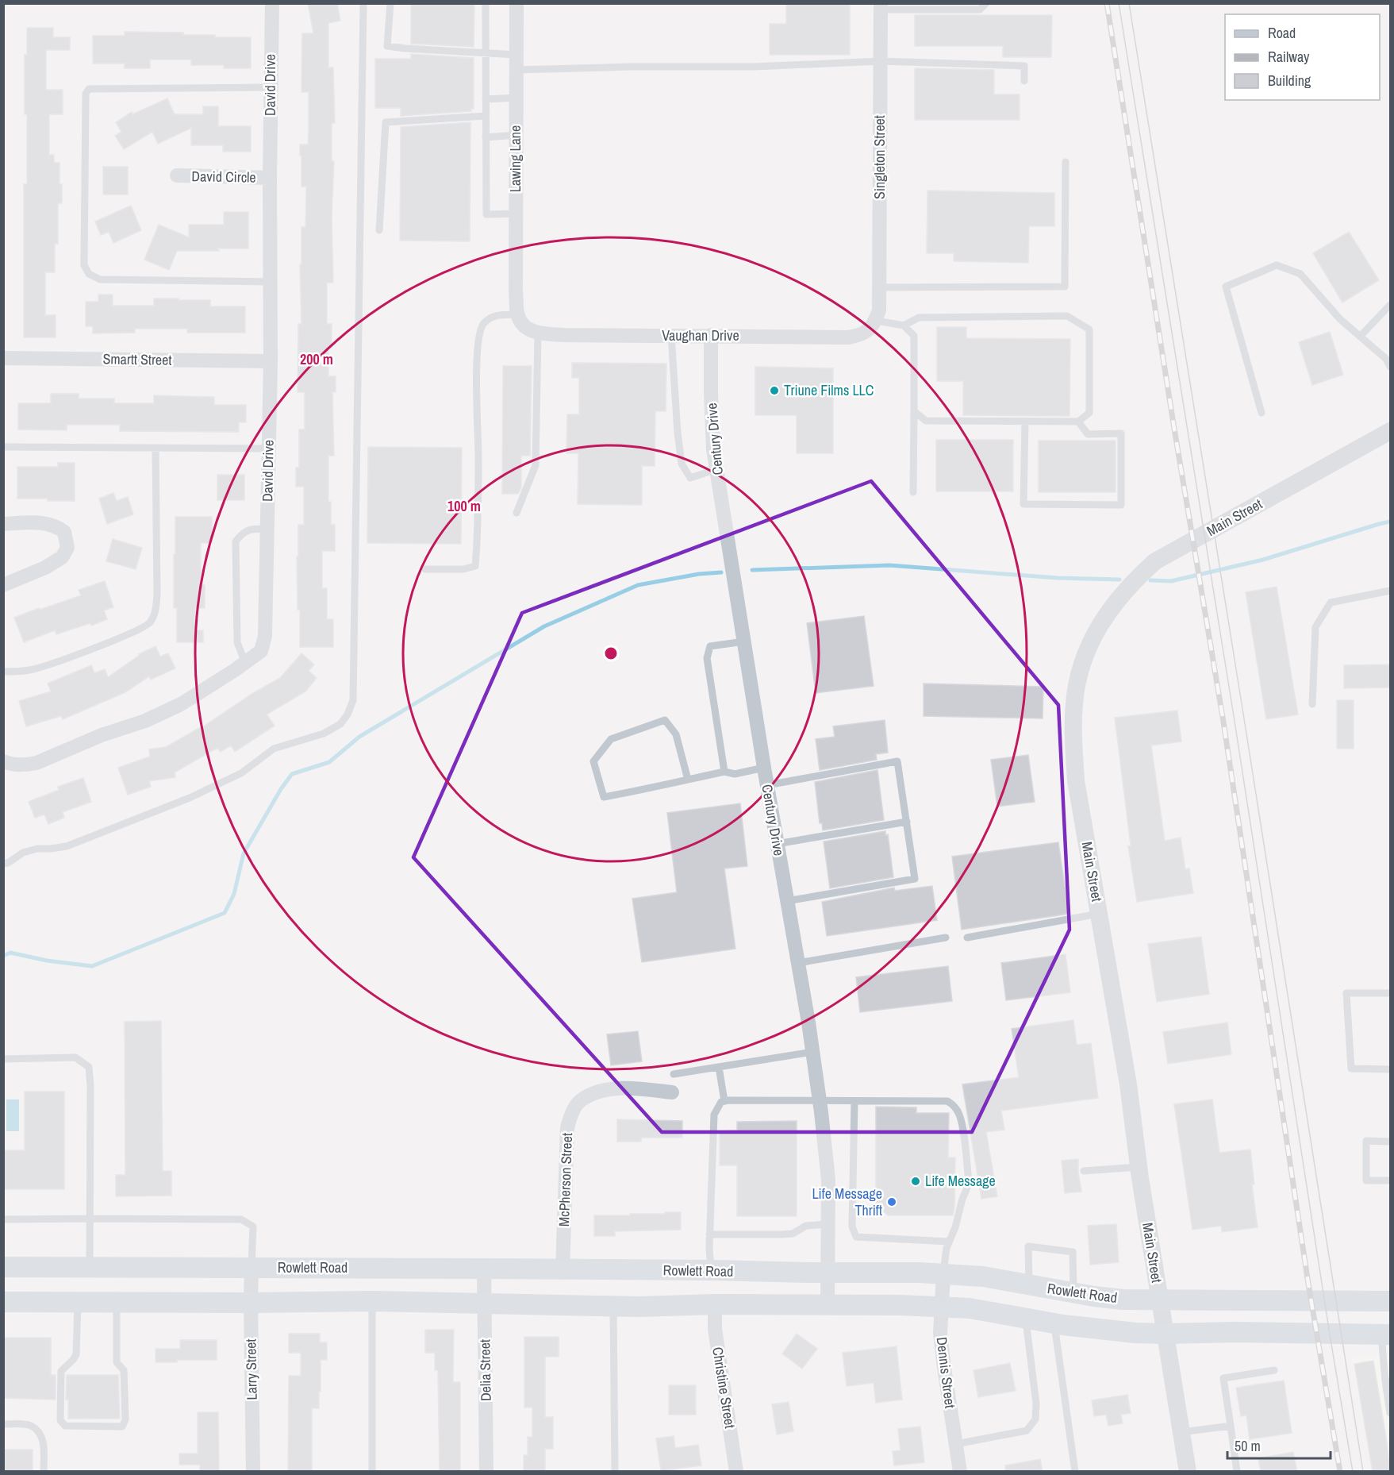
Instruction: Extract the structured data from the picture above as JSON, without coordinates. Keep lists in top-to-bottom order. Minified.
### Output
{"streets":{"main road":["Rowlett Road"],"street":["David Drive","Singleton Street","Lawing Lane","David Circle","Vaughan Drive","Smartt Street","Century Drive","Main Street","McPherson Street","Larry Street","Delia Street","Dennis Street","Christine Street"]},"crossings":[["David Drive","David Circle"],["David Drive","Smartt Street"],["Singleton Street","Vaughan Drive"],["Vaughan Drive","Century Drive"],["Century Drive","Rowlett Road"],["Main Street","Rowlett Road"],["McPherson Street","Rowlett Road"],["Rowlett Road","Larry Street"],["Rowlett Road","Delia Street"],["Rowlett Road","Dennis Street"]],"places":["Triune Films LLC","Life Message","Life Message Thrift"],"legend":["Road","Railway","Building"],"scale_bar":"50 m","rings":["200 m","100 m"]}
